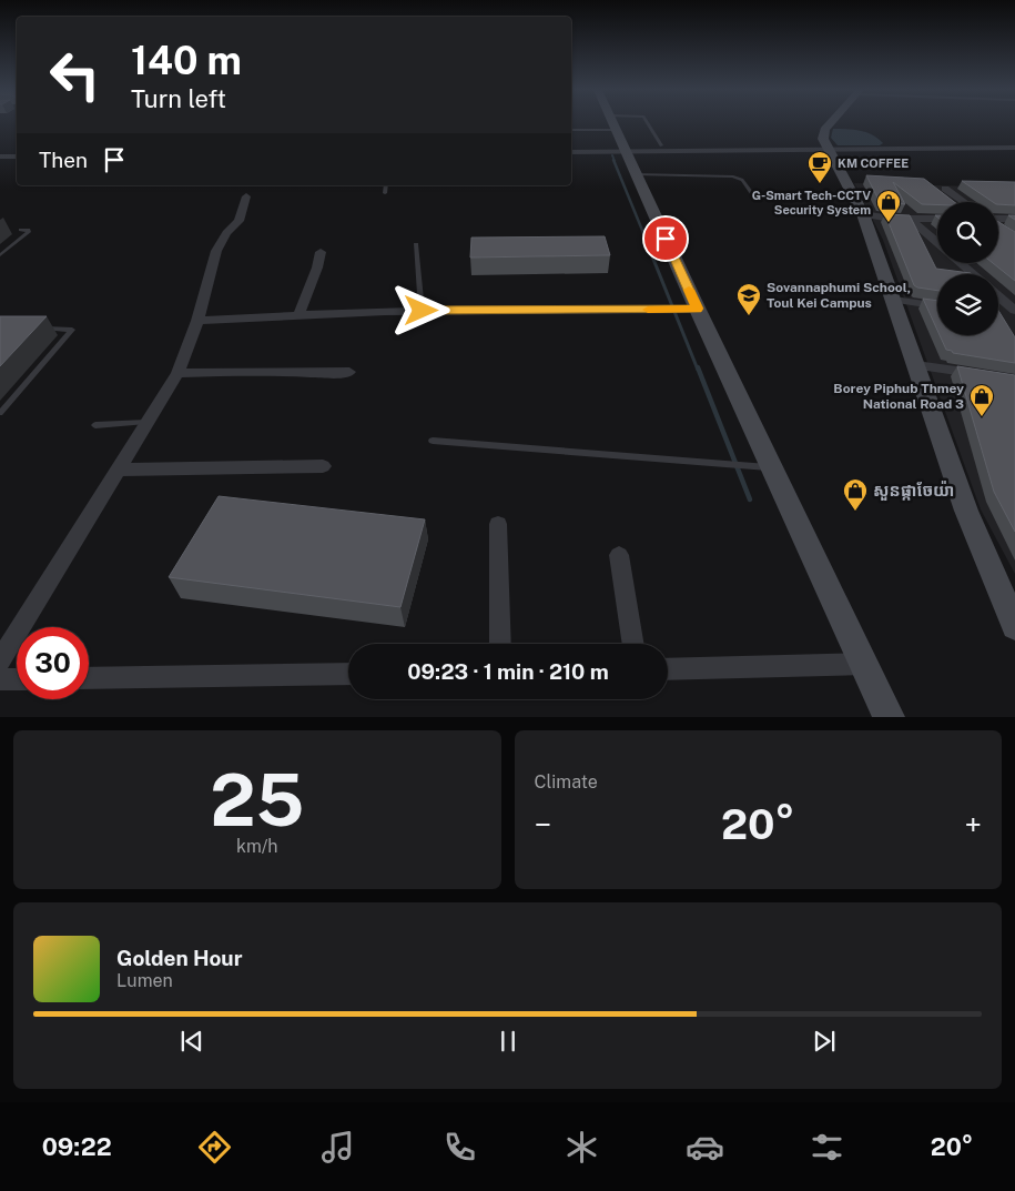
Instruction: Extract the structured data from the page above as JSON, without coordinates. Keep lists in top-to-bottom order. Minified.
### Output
{"places":{"cafe":["KM COFFEE"],"shop":["G-Smart Tech-CCTV Security System","Borey Piphub Thmey National Road 3","សួនផ្កាចែយ៉ា"],"school or university":["Sovannaphumi School, Toul Kei Campus"]},"page":{"turn":["140 m","Turn left"],"then":"Then","limit":"30","trip":"09:23 · 1 min · 210 m","tile":[["25","km/h"],"Climate"],"heat":["−","20°","+"],"song":["Golden Hour","Lumen"],"tabs":["09:22","20°"]}}
